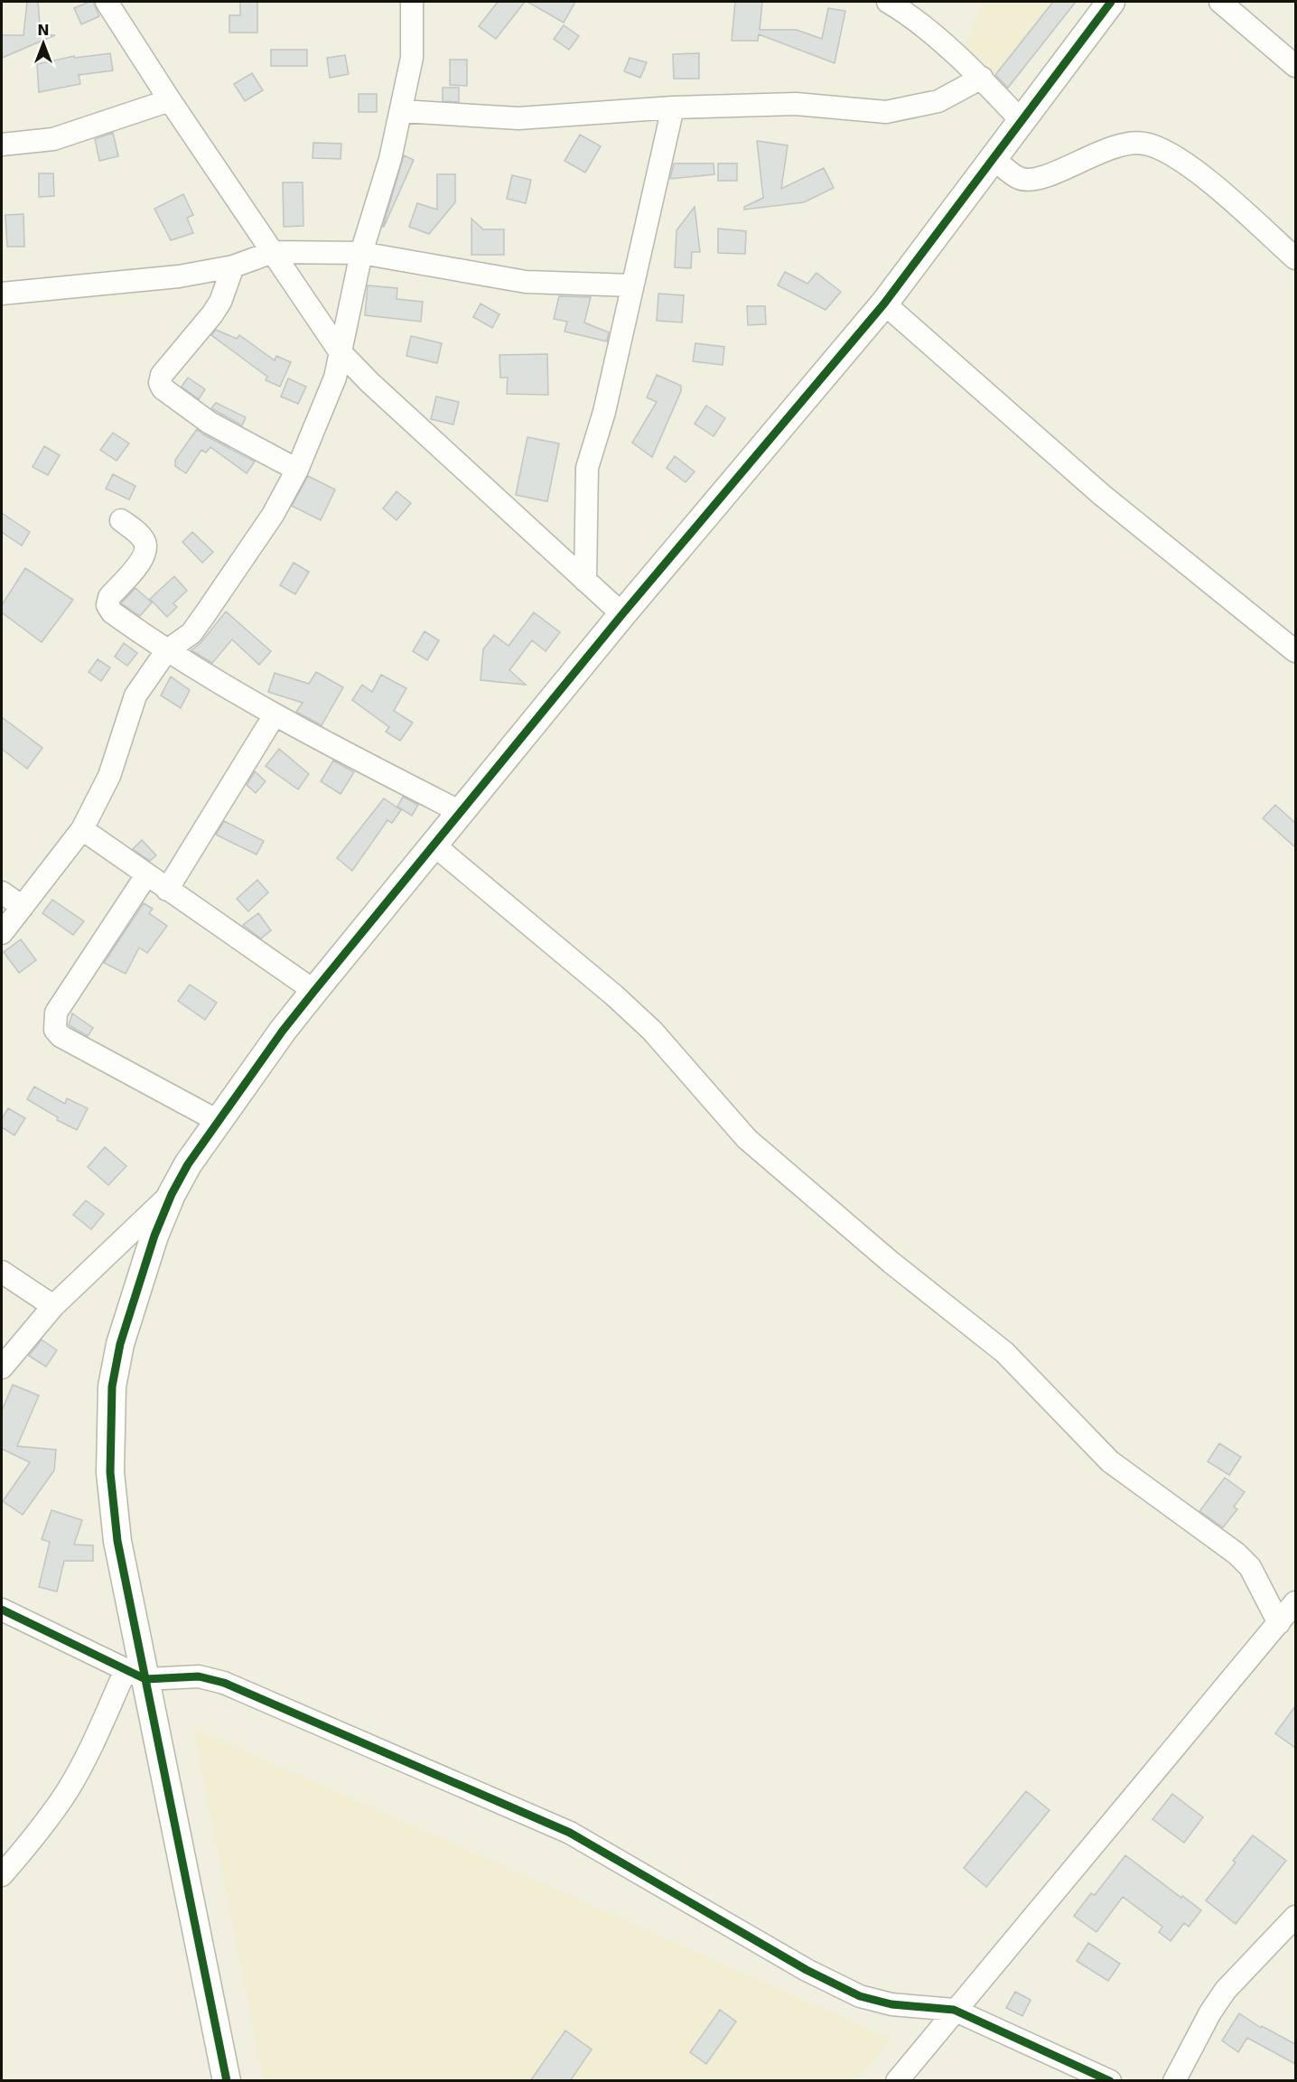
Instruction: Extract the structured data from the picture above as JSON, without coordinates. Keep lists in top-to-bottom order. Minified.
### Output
{"north":"top"}
